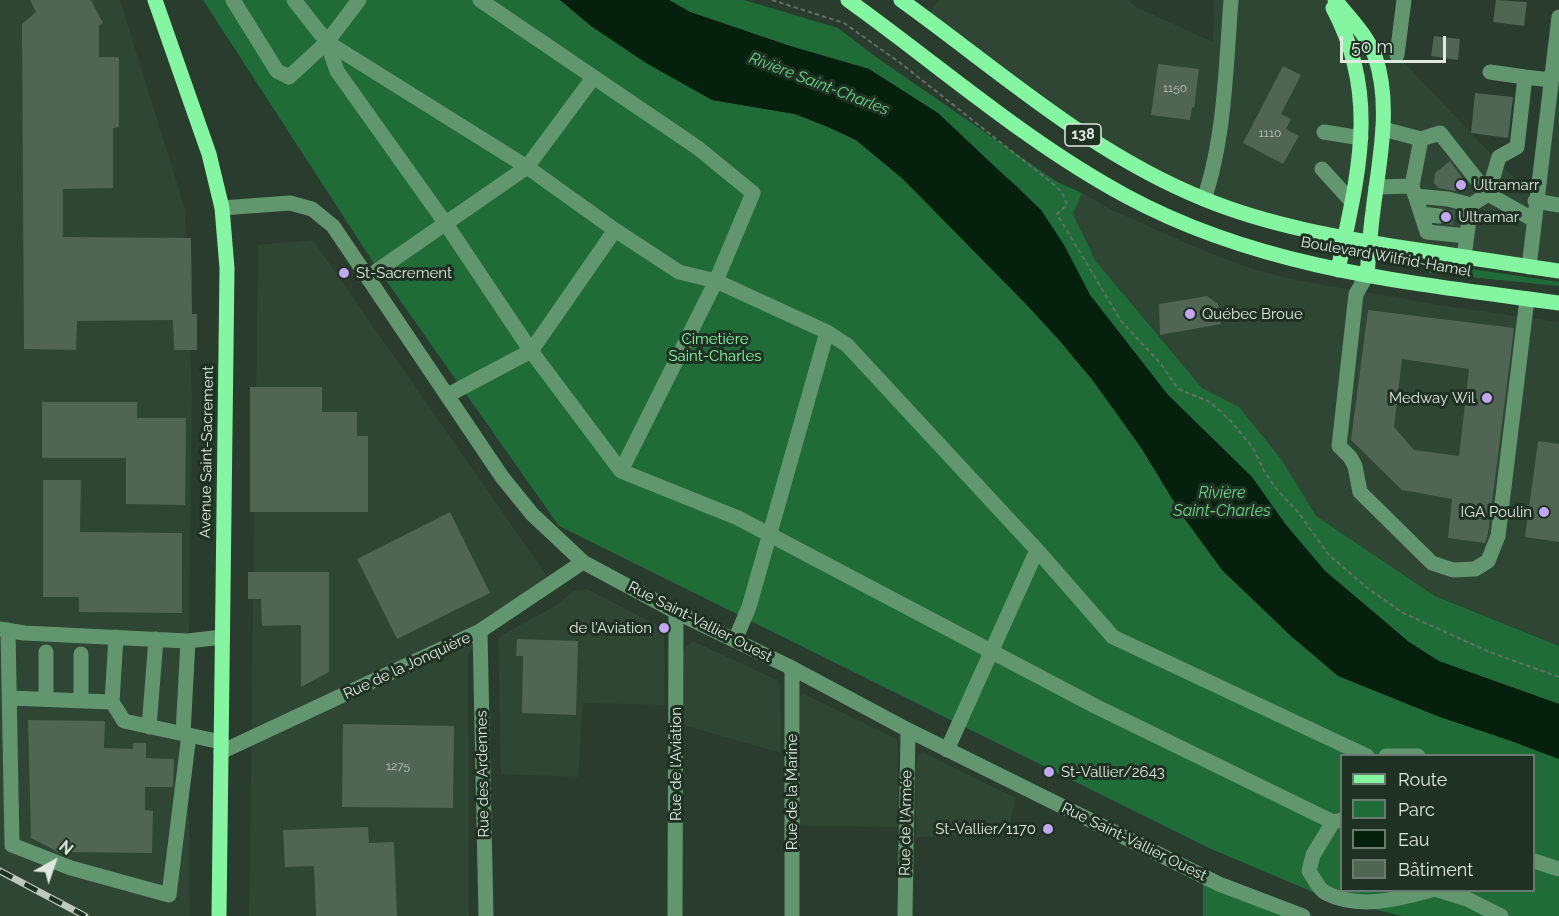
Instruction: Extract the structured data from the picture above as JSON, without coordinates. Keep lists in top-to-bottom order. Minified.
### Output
{"streets":{"main road":["138","Boulevard Wilfrid-Hamel","Avenue Saint-Sacrement"],"street":["Rue Saint-Vallier Ouest","Rue de la Jonquière","Rue de l'Aviation","Rue des Ardennes","Rue de la Marine","Rue de l'Armée"]},"crossings":[["Avenue Saint-Sacrement","Rue Saint-Vallier Ouest"],["Avenue Saint-Sacrement","Rue de la Jonquière"],["Rue Saint-Vallier Ouest","Rue de la Jonquière"],["Rue Saint-Vallier Ouest","Rue de l'Aviation"],["Rue Saint-Vallier Ouest","Rue de la Marine"],["Rue Saint-Vallier Ouest","Rue de l'Armée"],["Rue de la Jonquière","Rue des Ardennes"]],"water":["Rivière Saint-Charles"],"parks":["Cimetière Saint-Charles"],"places":["Ultramarr","Ultramar","St-Sacrement","Québec Broue","Medway Wil","IGA Poulin","de l'Aviation","St-Vallier/2643","St-Vallier/1170"],"house_numbers":["1150","1110","1275"],"legend":["Route","Parc","Eau","Bâtiment"],"scale_bar":"50 m","north":"top right"}
